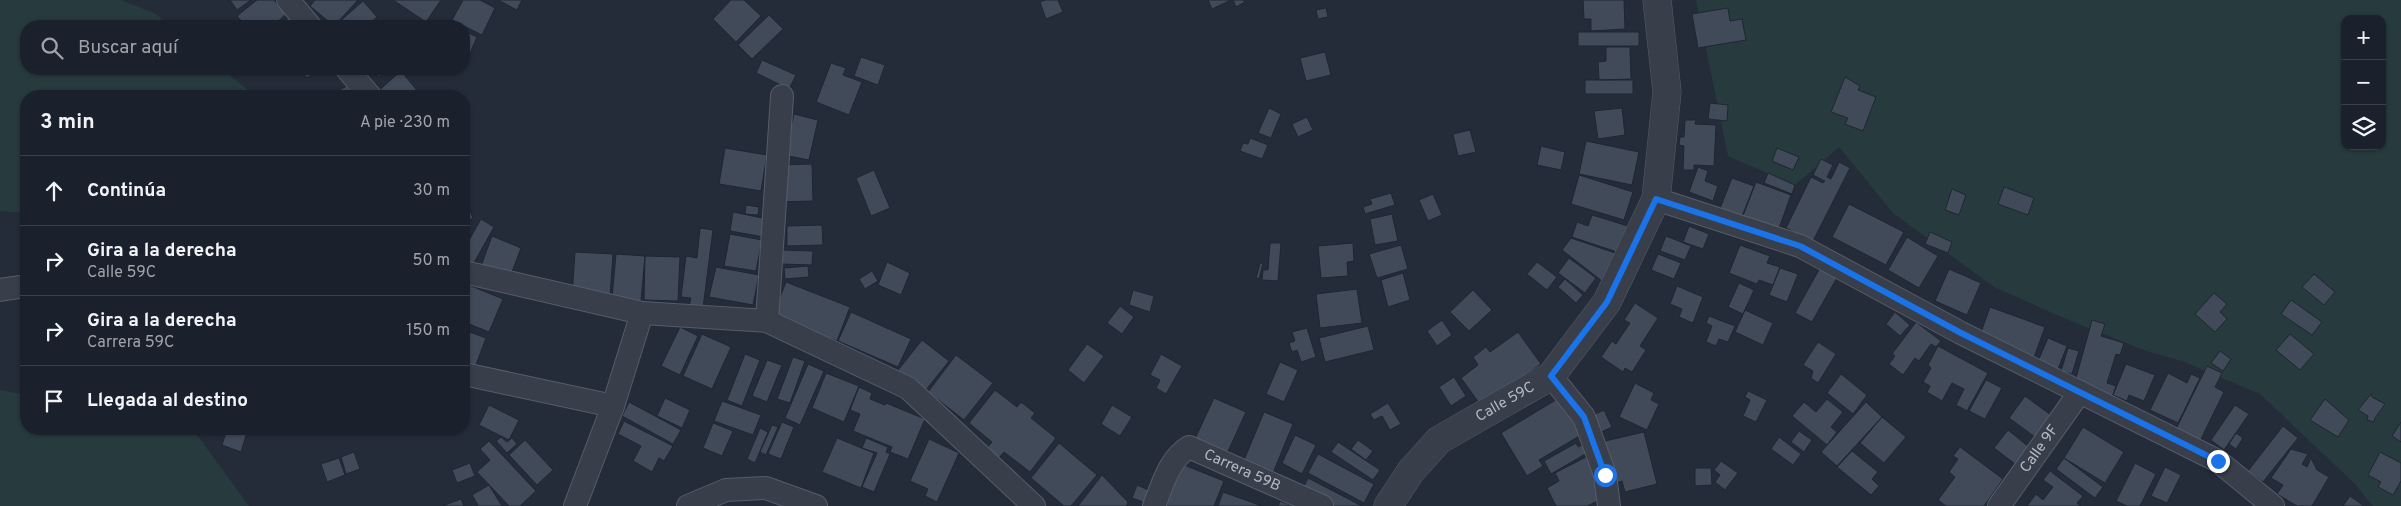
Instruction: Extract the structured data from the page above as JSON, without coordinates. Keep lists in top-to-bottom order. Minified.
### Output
{"streets":{"street":["Calle 59C","Calle 9F","Carrera 59B"]},"page":{"map_buttons":["+","−"],"search":"Buscar aquí","heading":["3 min","A pie · 230 m"],"list":[["Continúa","30 m"],["Gira a la derecha","Calle 59C","50 m"],["Gira a la derecha","Carrera 59C","150 m"],"Llegada al destino"]}}
